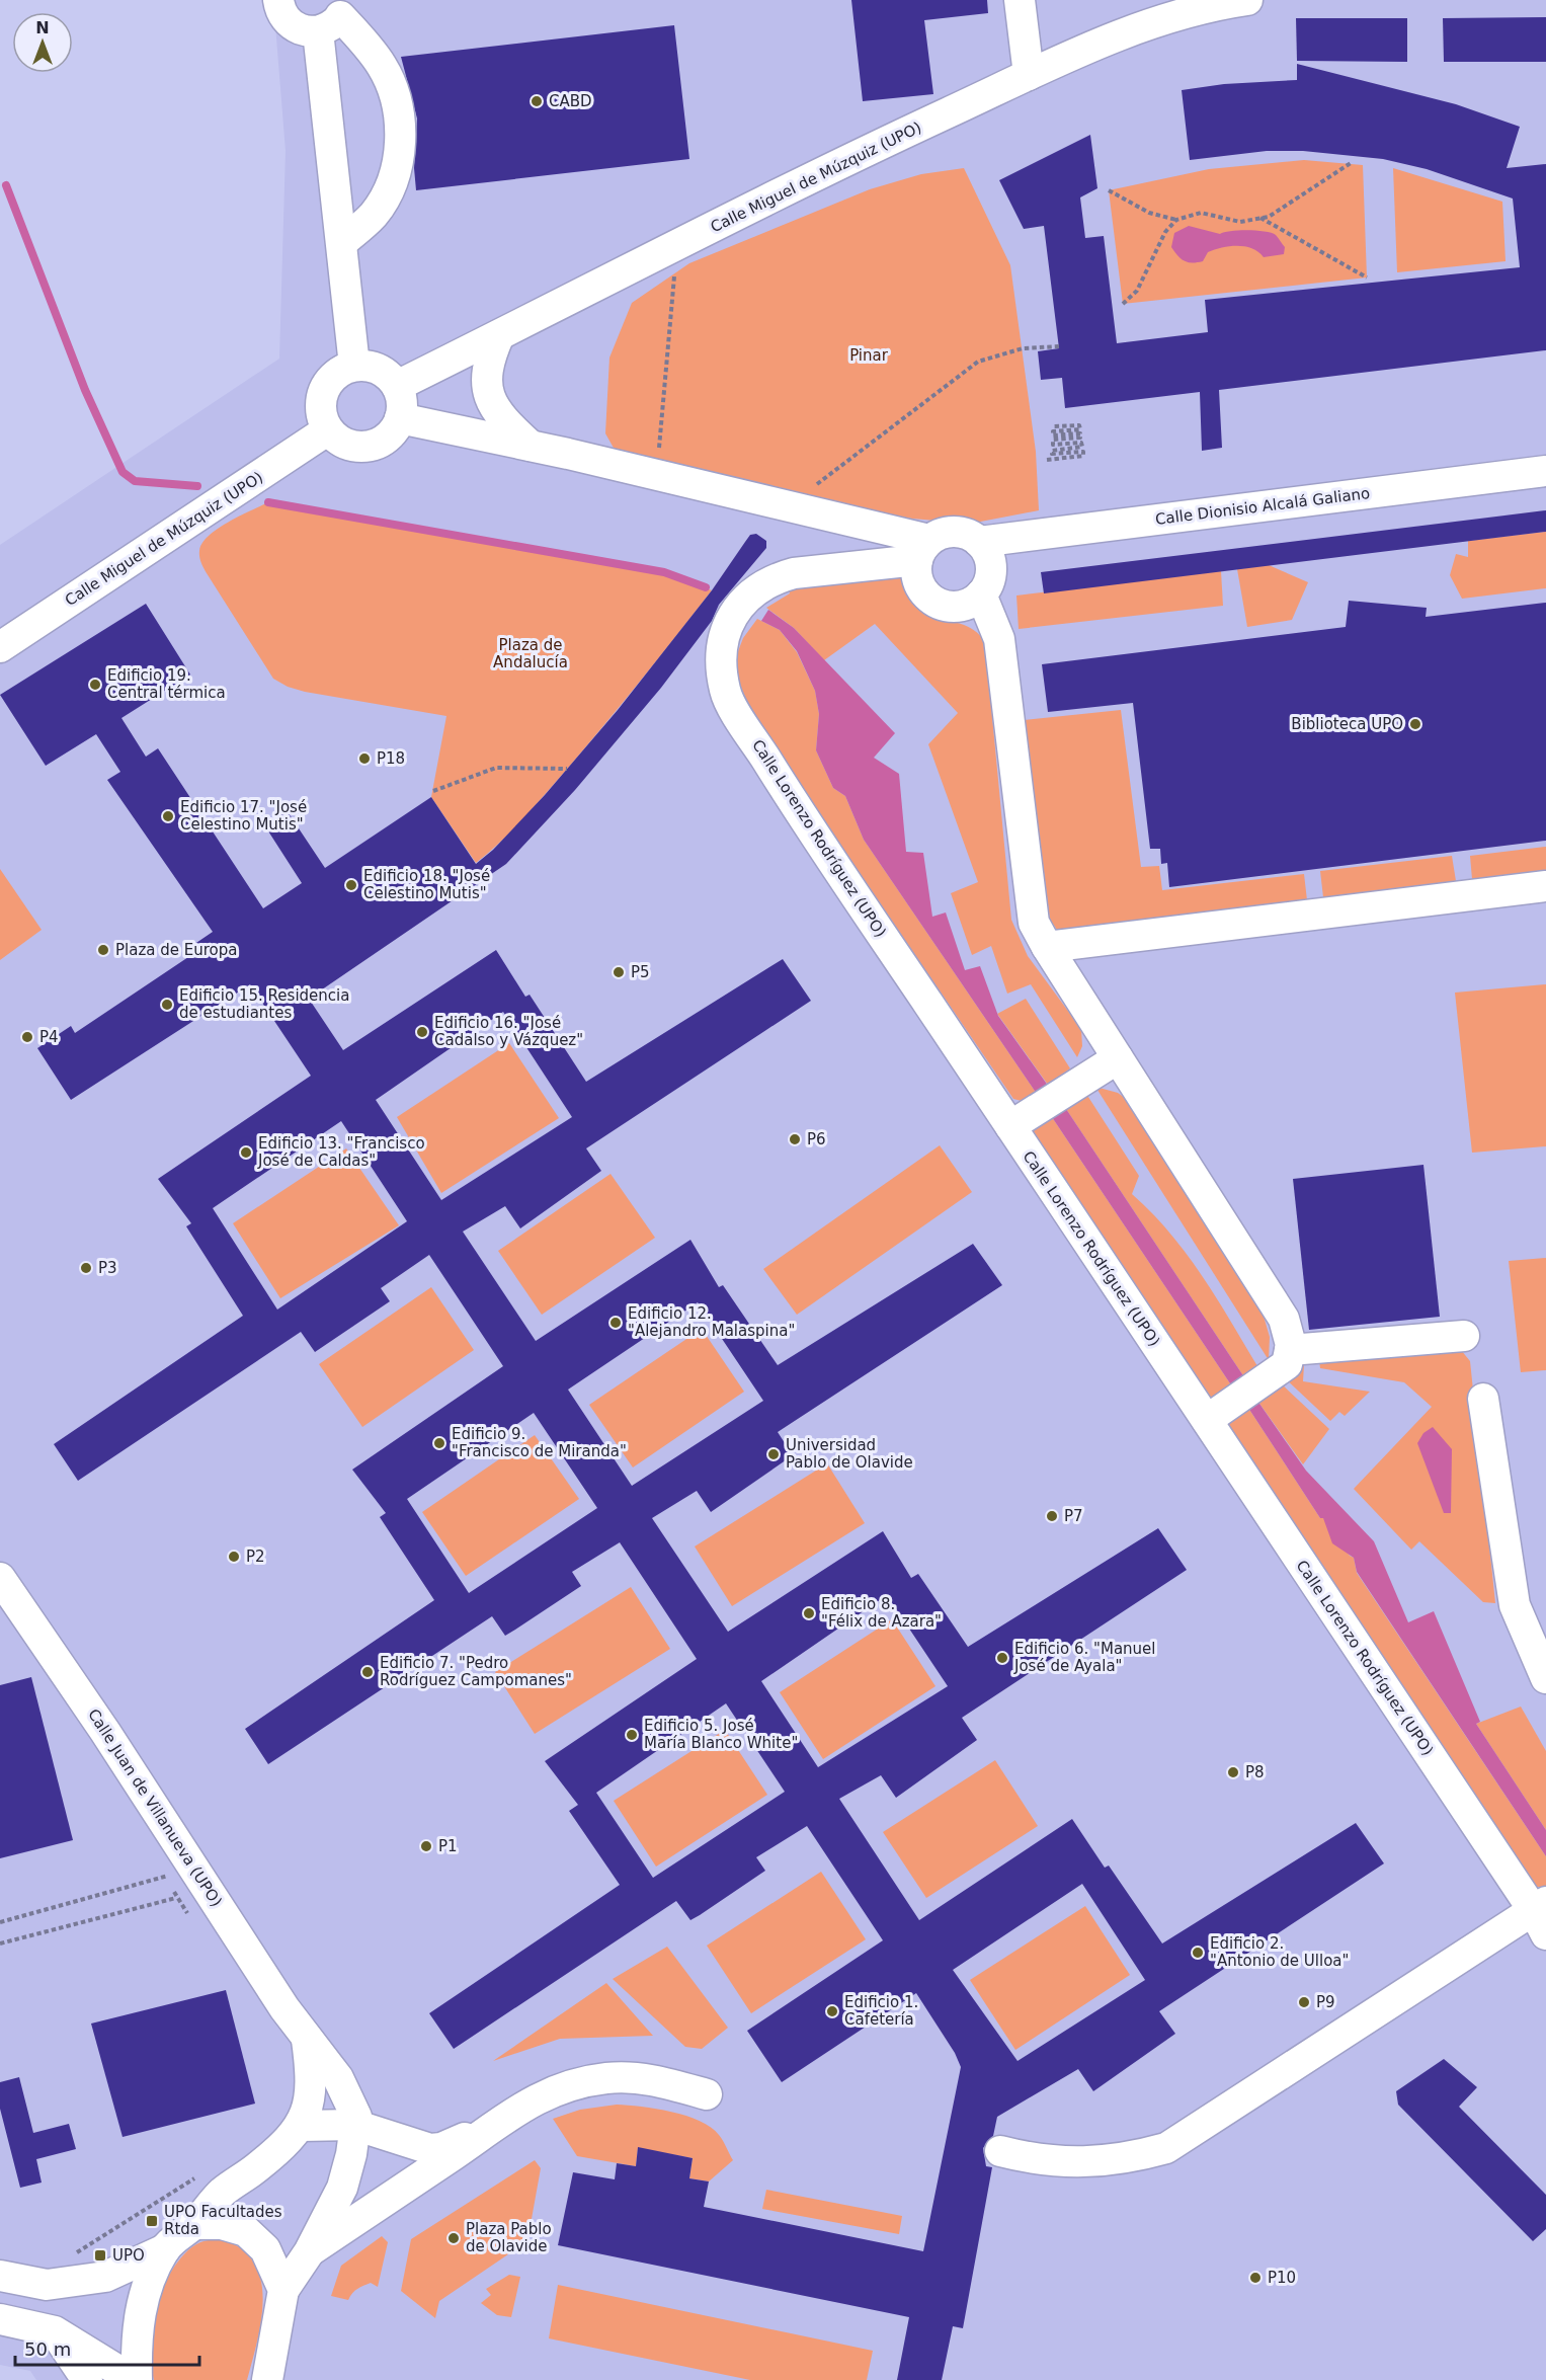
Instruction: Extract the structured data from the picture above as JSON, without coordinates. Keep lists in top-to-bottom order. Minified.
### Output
{"streets":{"street":["Calle Miguel de Múzquiz (UPO)","Calle Dionisio Alcalá Galiano","Calle Lorenzo Rodríguez (UPO)","Calle Juan de Villanueva (UPO)"]},"crossings":[["Calle Dionisio Alcalá Galiano","Calle Lorenzo Rodríguez (UPO)"]],"parks":["Pinar","Plaza de Andalucía"],"places":{"other":["CABD","Edificio 19. Central térmica","Biblioteca UPO","P18","Edificio 17. \"José Celestino Mutis\"","Edificio 18. \"José Celestino Mutis\"","Plaza de Europa","P5","Edificio 15. Residencia de estudiantes","Edificio 16. \"José Cadalso y Vázquez\"","P4","P6","Edificio 13. \"Francisco José de Caldas\"","P3","Edificio 12. \"Alejandro Malaspina\"","Edificio 9. \"Francisco de Miranda\"","Universidad Pablo de Olavide","P7","P2","Edificio 8. \"Félix de Azara\"","Edificio 6. \"Manuel José de Ayala\"","Edificio 7. \"Pedro Rodríguez Campomanes\"","Edificio 5. José María Blanco White\"","P8","P1","Edificio 2. \"Antonio de Ulloa\"","P9","Edificio 1. Cafetería","Plaza Pablo de Olavide","P10"],"transit":["UPO Facultades Rtda","UPO"]},"scale_bar":"50 m","north":"top"}
